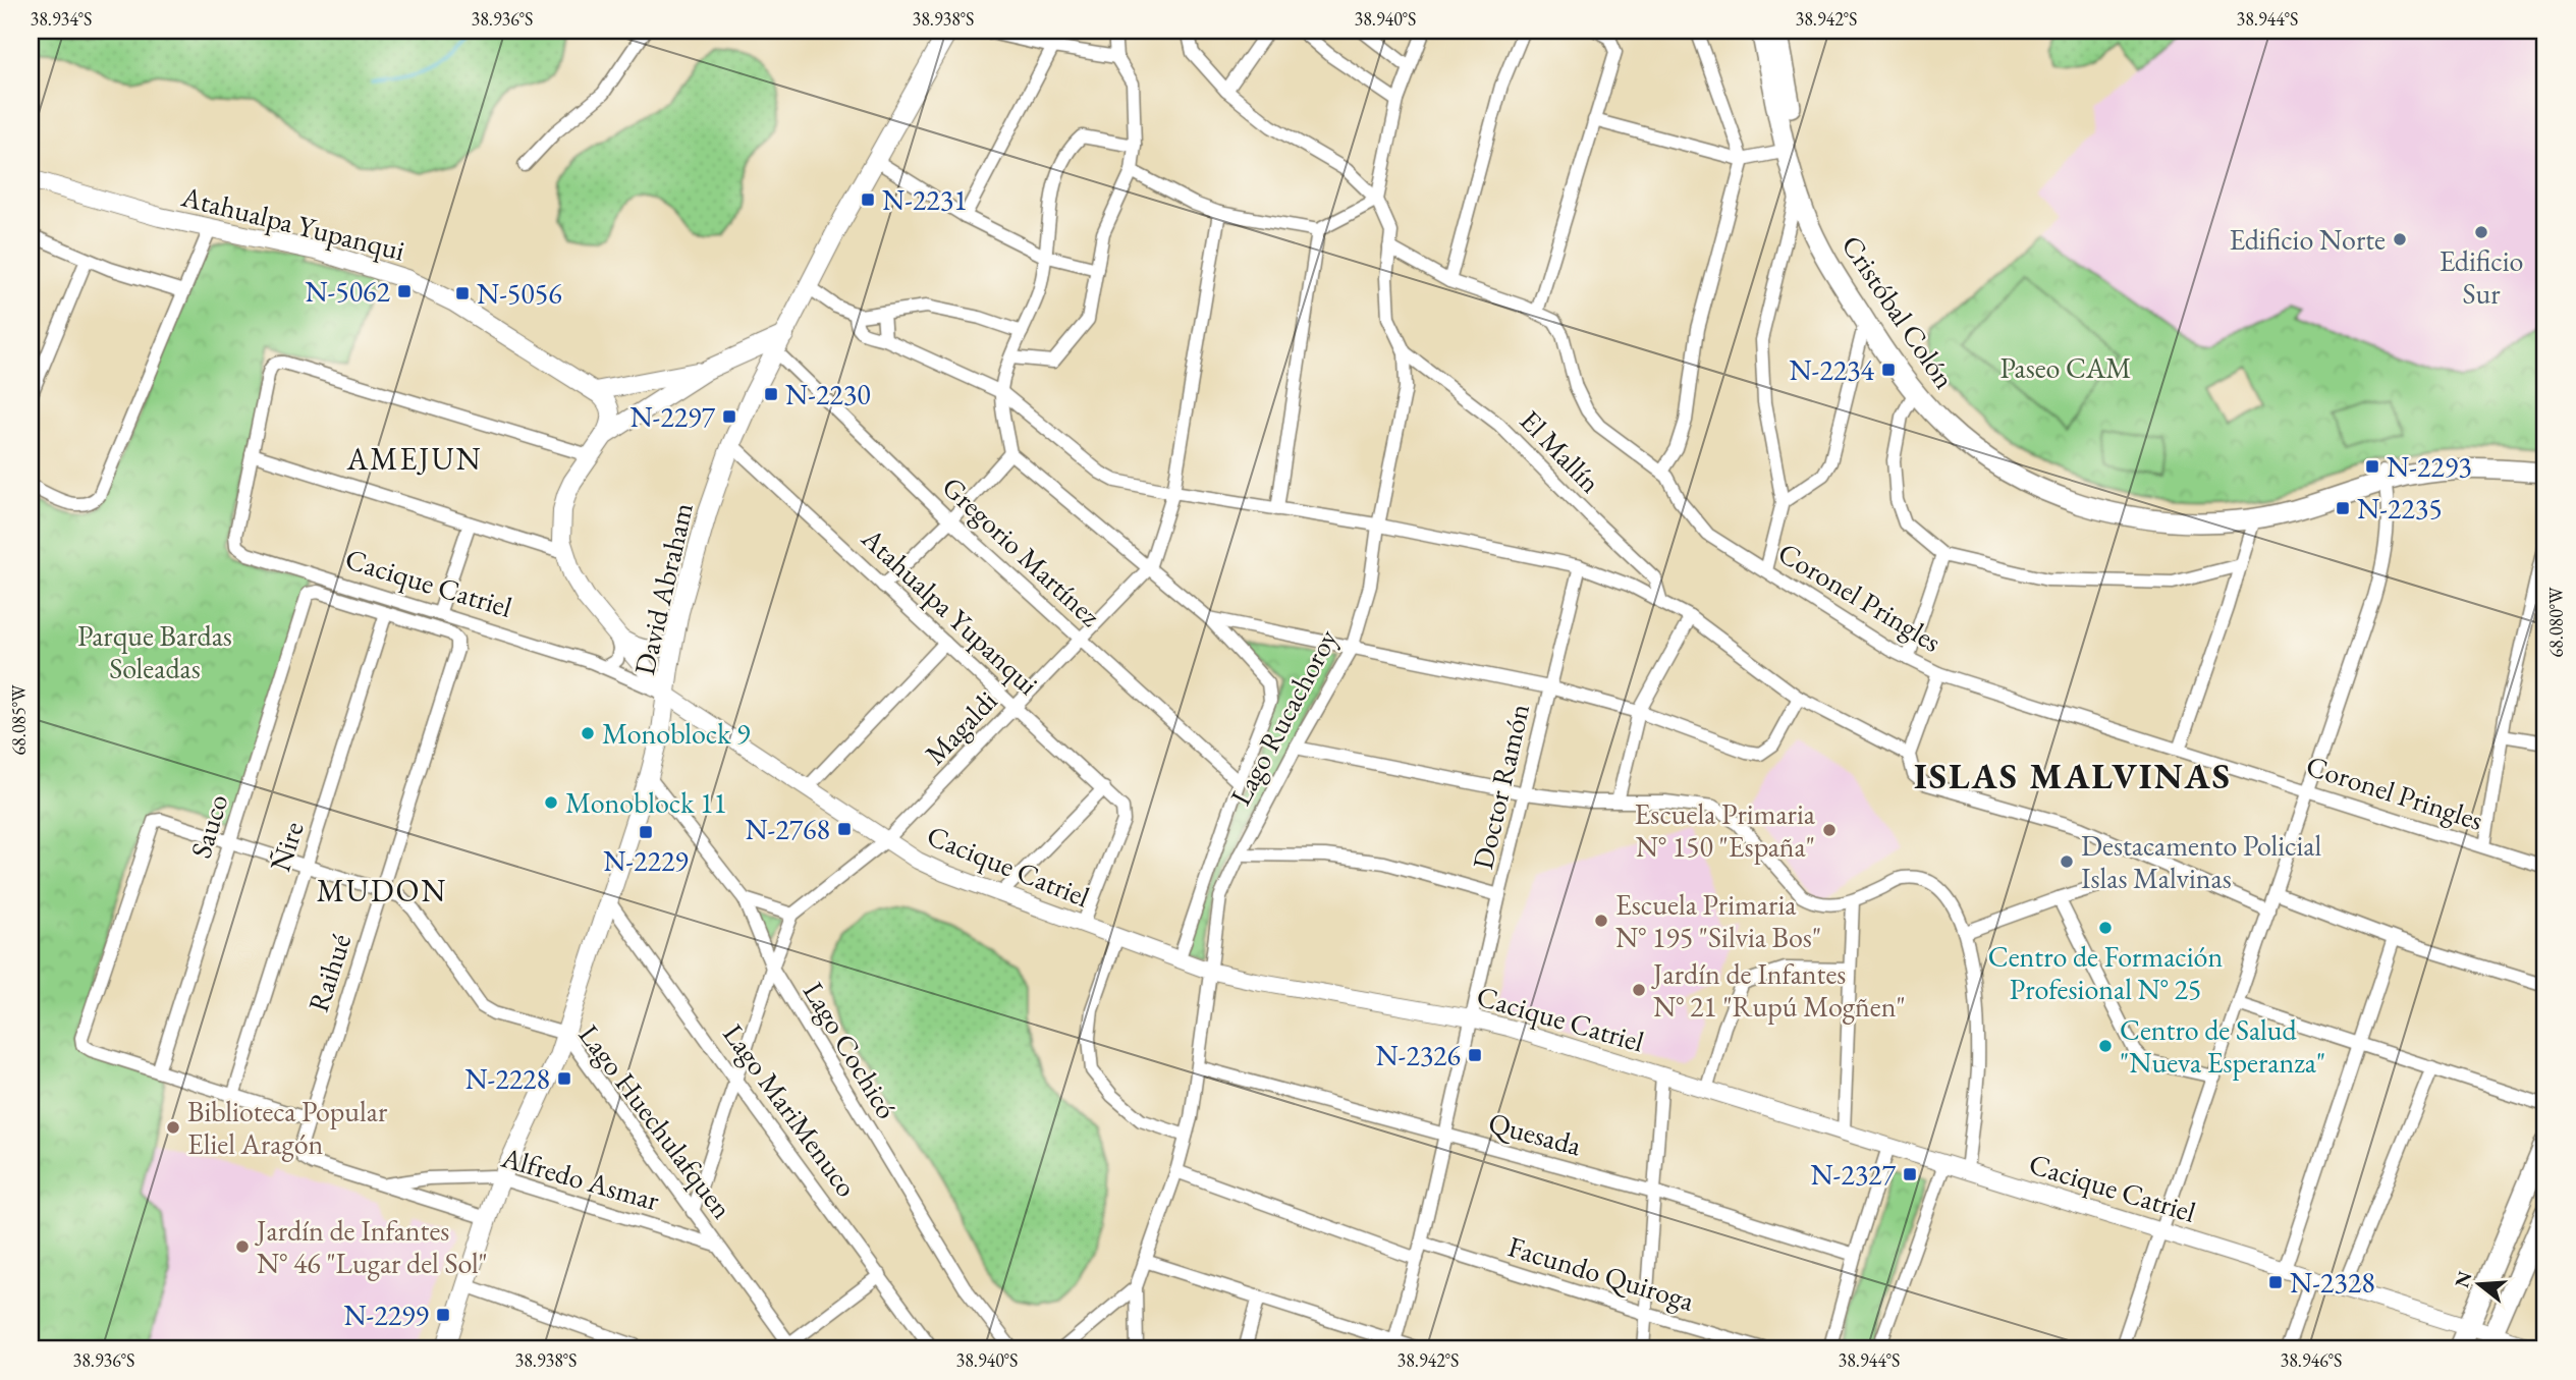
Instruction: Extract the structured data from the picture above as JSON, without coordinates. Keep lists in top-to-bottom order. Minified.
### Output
{"streets":{"main road":["Atahualpa Yupanqui","Cristóbal Colón","David Abraham"],"street":["El Mallín","Gregorio Martínez","Cacique Catriel","Coronel Pringles","Lago Rucachoroy","Magaldi","Doctor Ramón","Sauco","Ñire","Raihué","Lago Cochicó","Lago MariMenuco","Lago Huechulafquen","Quesada","Alfredo Asmar","Facundo Quiroga"]},"crossings":[["Atahualpa Yupanqui","Cacique Catriel"],["Atahualpa Yupanqui","David Abraham"],["Atahualpa Yupanqui","Magaldi"],["El Mallín","Lago Rucachoroy"],["Gregorio Martínez","David Abraham"],["Gregorio Martínez","Magaldi"],["Cacique Catriel","David Abraham"],["Cacique Catriel","Lago Rucachoroy"],["Cacique Catriel","Magaldi"],["Cacique Catriel","Doctor Ramón"],["David Abraham","Lago Cochicó"],["David Abraham","Lago MariMenuco"],["David Abraham","Lago Huechulafquen"],["David Abraham","Alfredo Asmar"],["Coronel Pringles","Lago Rucachoroy"],["Lago Rucachoroy","Quesada"],["Doctor Ramón","Quesada"],["Doctor Ramón","Facundo Quiroga"],["Sauco","Ñire"],["Sauco","Raihué"],["Sauco","Lago Huechulafquen"],["Ñire","Raihué"],["Ñire","Lago Huechulafquen"],["Raihué","Lago Huechulafquen"],["Raihué","Alfredo Asmar"],["Lago Huechulafquen","Alfredo Asmar"]],"districts":["AMEJUN","ISLAS MALVINAS","MUDON"],"parks":["Paseo CAM","Parque Bardas Soleadas"],"places":{"transit":["N-2231","N-5062","N-5056","N-2234","N-2230","N-2297","N-2293","N-2235","N-2768","N-2229","N-2326","N-2228","N-2327","N-2328","N-2299"],"other":["Edificio Sur","Edificio Norte","Monoblock 9","Monoblock 11","Escuela Primaria N° 150 \"España\"","Destacamento Policial Islas Malvinas","Escuela Primaria N° 195 \"Silvia Bos\"","Centro de Formación Profesional N° 25","Jardín de Infantes N° 21 \"Rupú Mogñen\"","Centro de Salud \"Nueva Esperanza\"","Biblioteca Popular Eliel Aragón","Jardín de Infantes N° 46 \"Lugar del Sol\""]},"north":"left","coordinates":["38.934°S","38.936°S","38.938°S","38.940°S","38.942°S","38.944°S","68.080°W","68.085°W","38.946°S"]}
